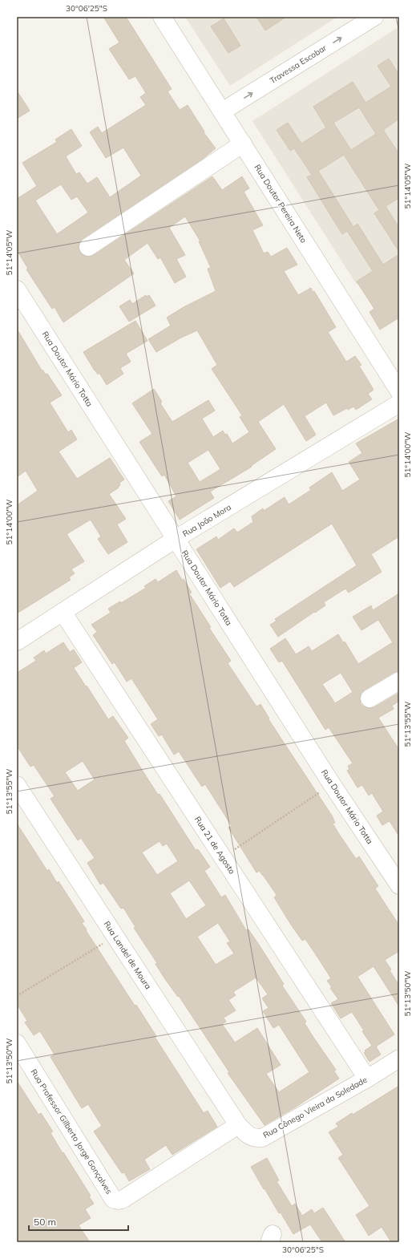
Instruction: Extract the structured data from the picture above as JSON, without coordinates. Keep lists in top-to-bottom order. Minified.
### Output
{"streets":{"street":["Travessa Escobar","Rua Doutor Pereira Neto","Rua Doutor Mário Totta","Rua João Mora","Rua 21 de Agosto","Rua Landel de Moura","Rua Cônego Vieira da Soledade","Rua Professor Gilberto Jorge Gonçalves"]},"crossings":[["Travessa Escobar","Rua Doutor Pereira Neto"],["Rua Doutor Mário Totta","Rua João Mora"],["Rua João Mora","Rua 21 de Agosto"],["Rua 21 de Agosto","Rua Cônego Vieira da Soledade"],["Rua Landel de Moura","Rua Cônego Vieira da Soledade"],["Rua Landel de Moura","Rua Professor Gilberto Jorge Gonçalves"],["Rua Cônego Vieira da Soledade","Rua Professor Gilberto Jorge Gonçalves"]],"one_way":["Travessa Escobar"],"scale_bar":"50 m","coordinates":["30°06'25\"S","51°14'05\"W","51°14'00\"W","51°13'55\"W","51°13'50\"W"]}
